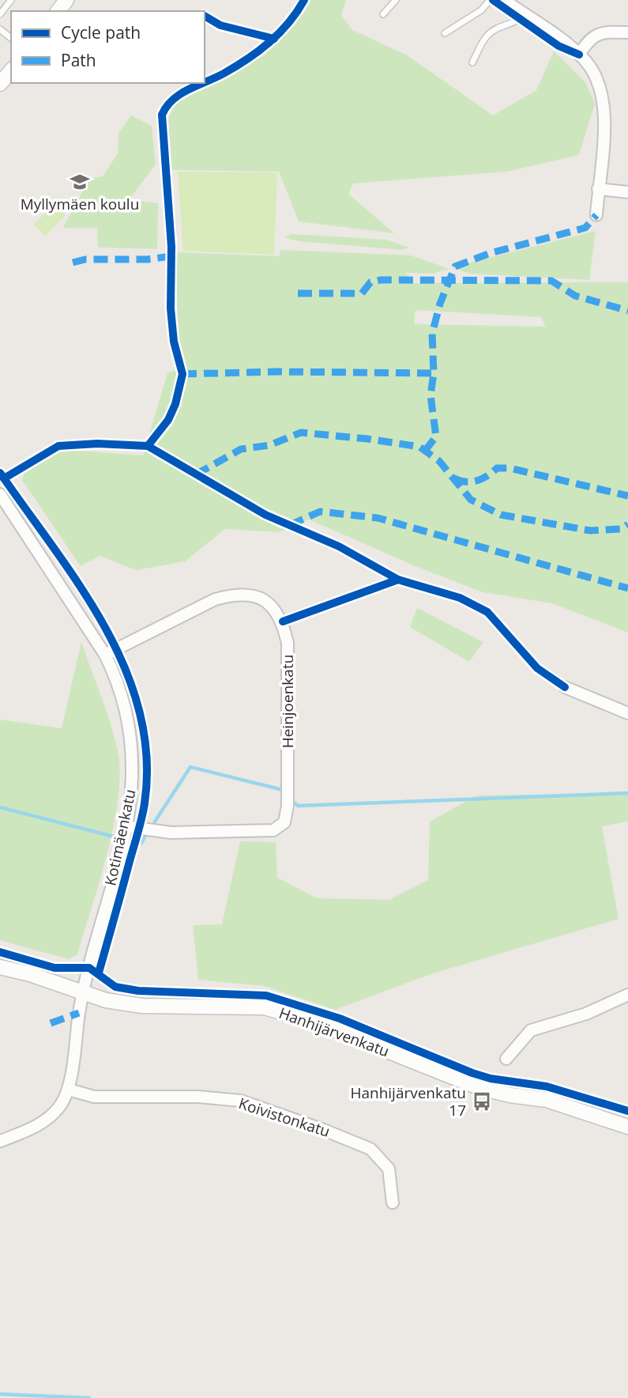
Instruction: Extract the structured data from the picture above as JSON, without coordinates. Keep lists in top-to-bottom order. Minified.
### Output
{"streets":{"street":["Heinjoenkatu","Kotimäenkatu","Hanhijärvenkatu","Koivistonkatu"]},"crossings":[["Heinjoenkatu","Kotimäenkatu"],["Kotimäenkatu","Hanhijärvenkatu"],["Kotimäenkatu","Koivistonkatu"]],"places":{"school or university":["Myllymäen koulu"],"bus stop":["Hanhijärvenkatu 17"]},"legend":["Cycle path","Path"]}
